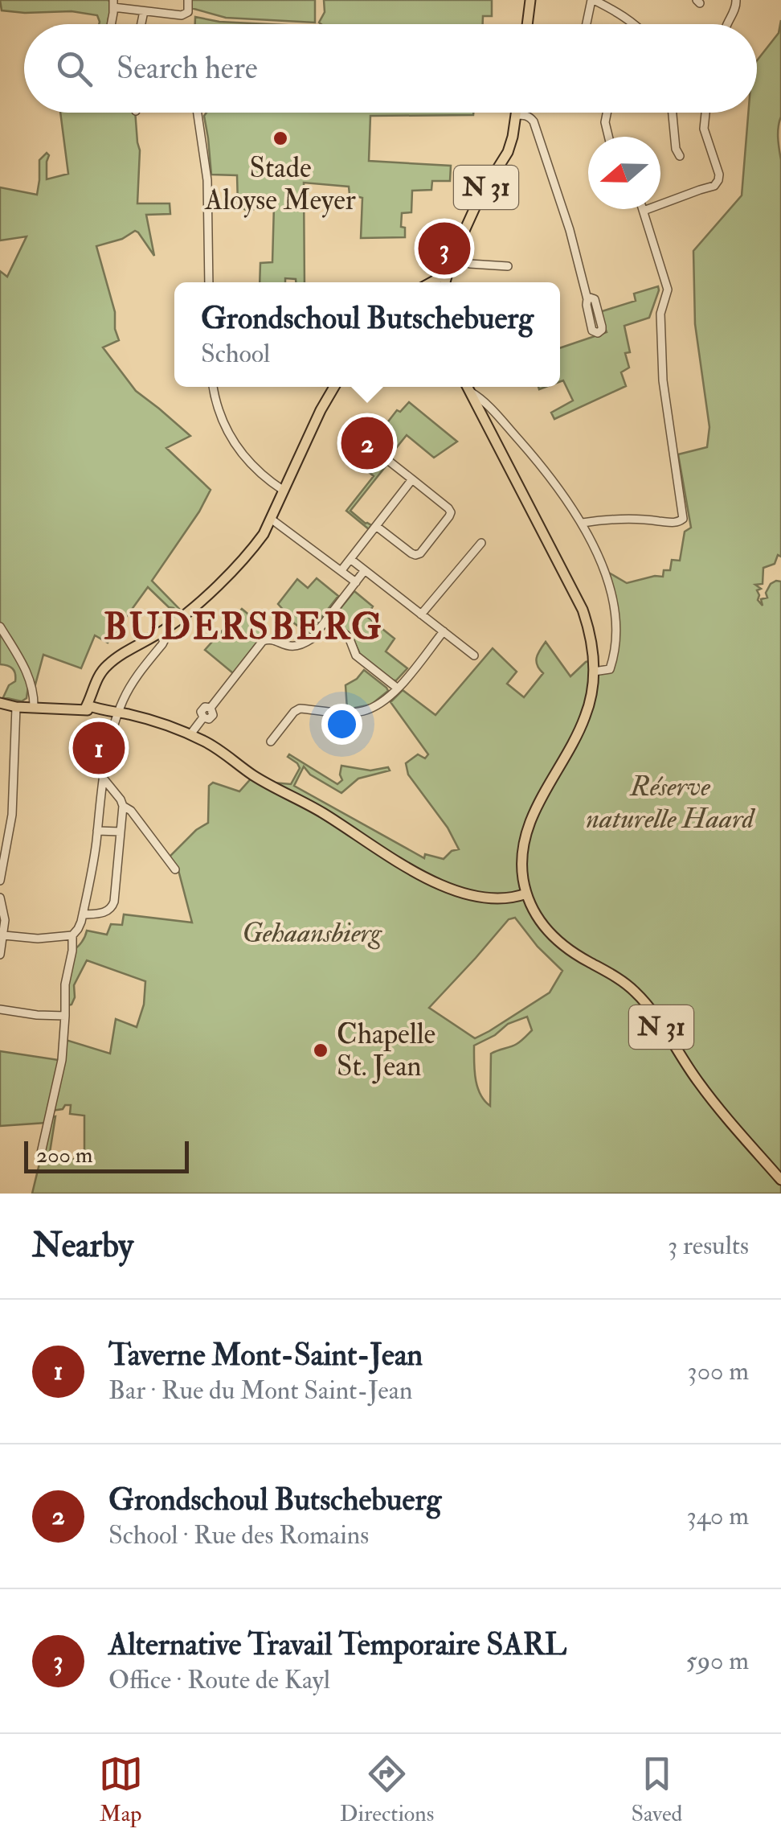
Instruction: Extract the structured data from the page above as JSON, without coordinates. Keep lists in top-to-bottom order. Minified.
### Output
{"streets":{"main road":["N 31"]},"districts":["BUDERSBERG"],"parks":["Réserve naturelle Haard","Gehaansbierg"],"places":["Stade Aloyse Meyer","Chapelle St. Jean"],"scale_bar":"200 m","north":"left","page":{"search":"Search here","pins":["3","2","1"],"popup":["Grondschoul Butschebuerg","School"],"scale":"200 m","heading":["Nearby","3 results"],"list":[{"mark":"1","name":"Taverne Mont-Saint-Jean","note":"Bar · Rue du Mont Saint-Jean","value":"300 m"},{"mark":"2","name":"Grondschoul Butschebuerg","note":"School · Rue des Romains","value":"340 m"},{"mark":"3","name":"Alternative Travail Temporaire SARL","note":"Office · Route de Kayl","value":"590 m"}],"nav":["Map","Directions","Saved"]}}
